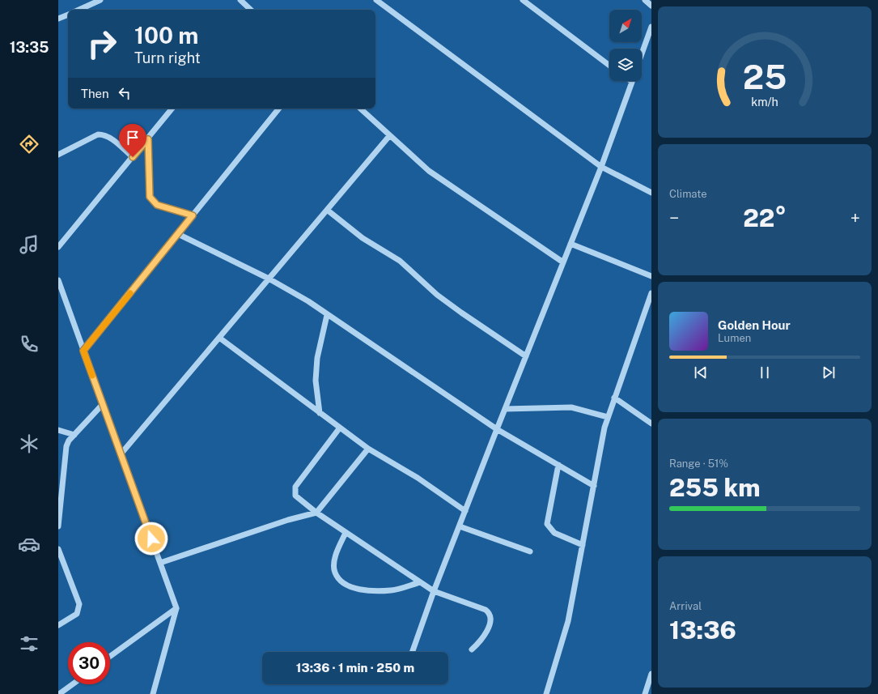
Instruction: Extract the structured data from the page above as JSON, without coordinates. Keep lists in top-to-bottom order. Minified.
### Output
{"north":"top right","page":{"tabs":"13:35","turn":["100 m","Turn right"],"then":"Then","tile":["Climate",["Range · 51%","255 km"],["Arrival","13:36"]],"heat":["−","22°","+"],"song":["Golden Hour","Lumen"],"limit":"30","trip":"13:36 · 1 min · 250 m","gauge":["25","km/h"]}}
